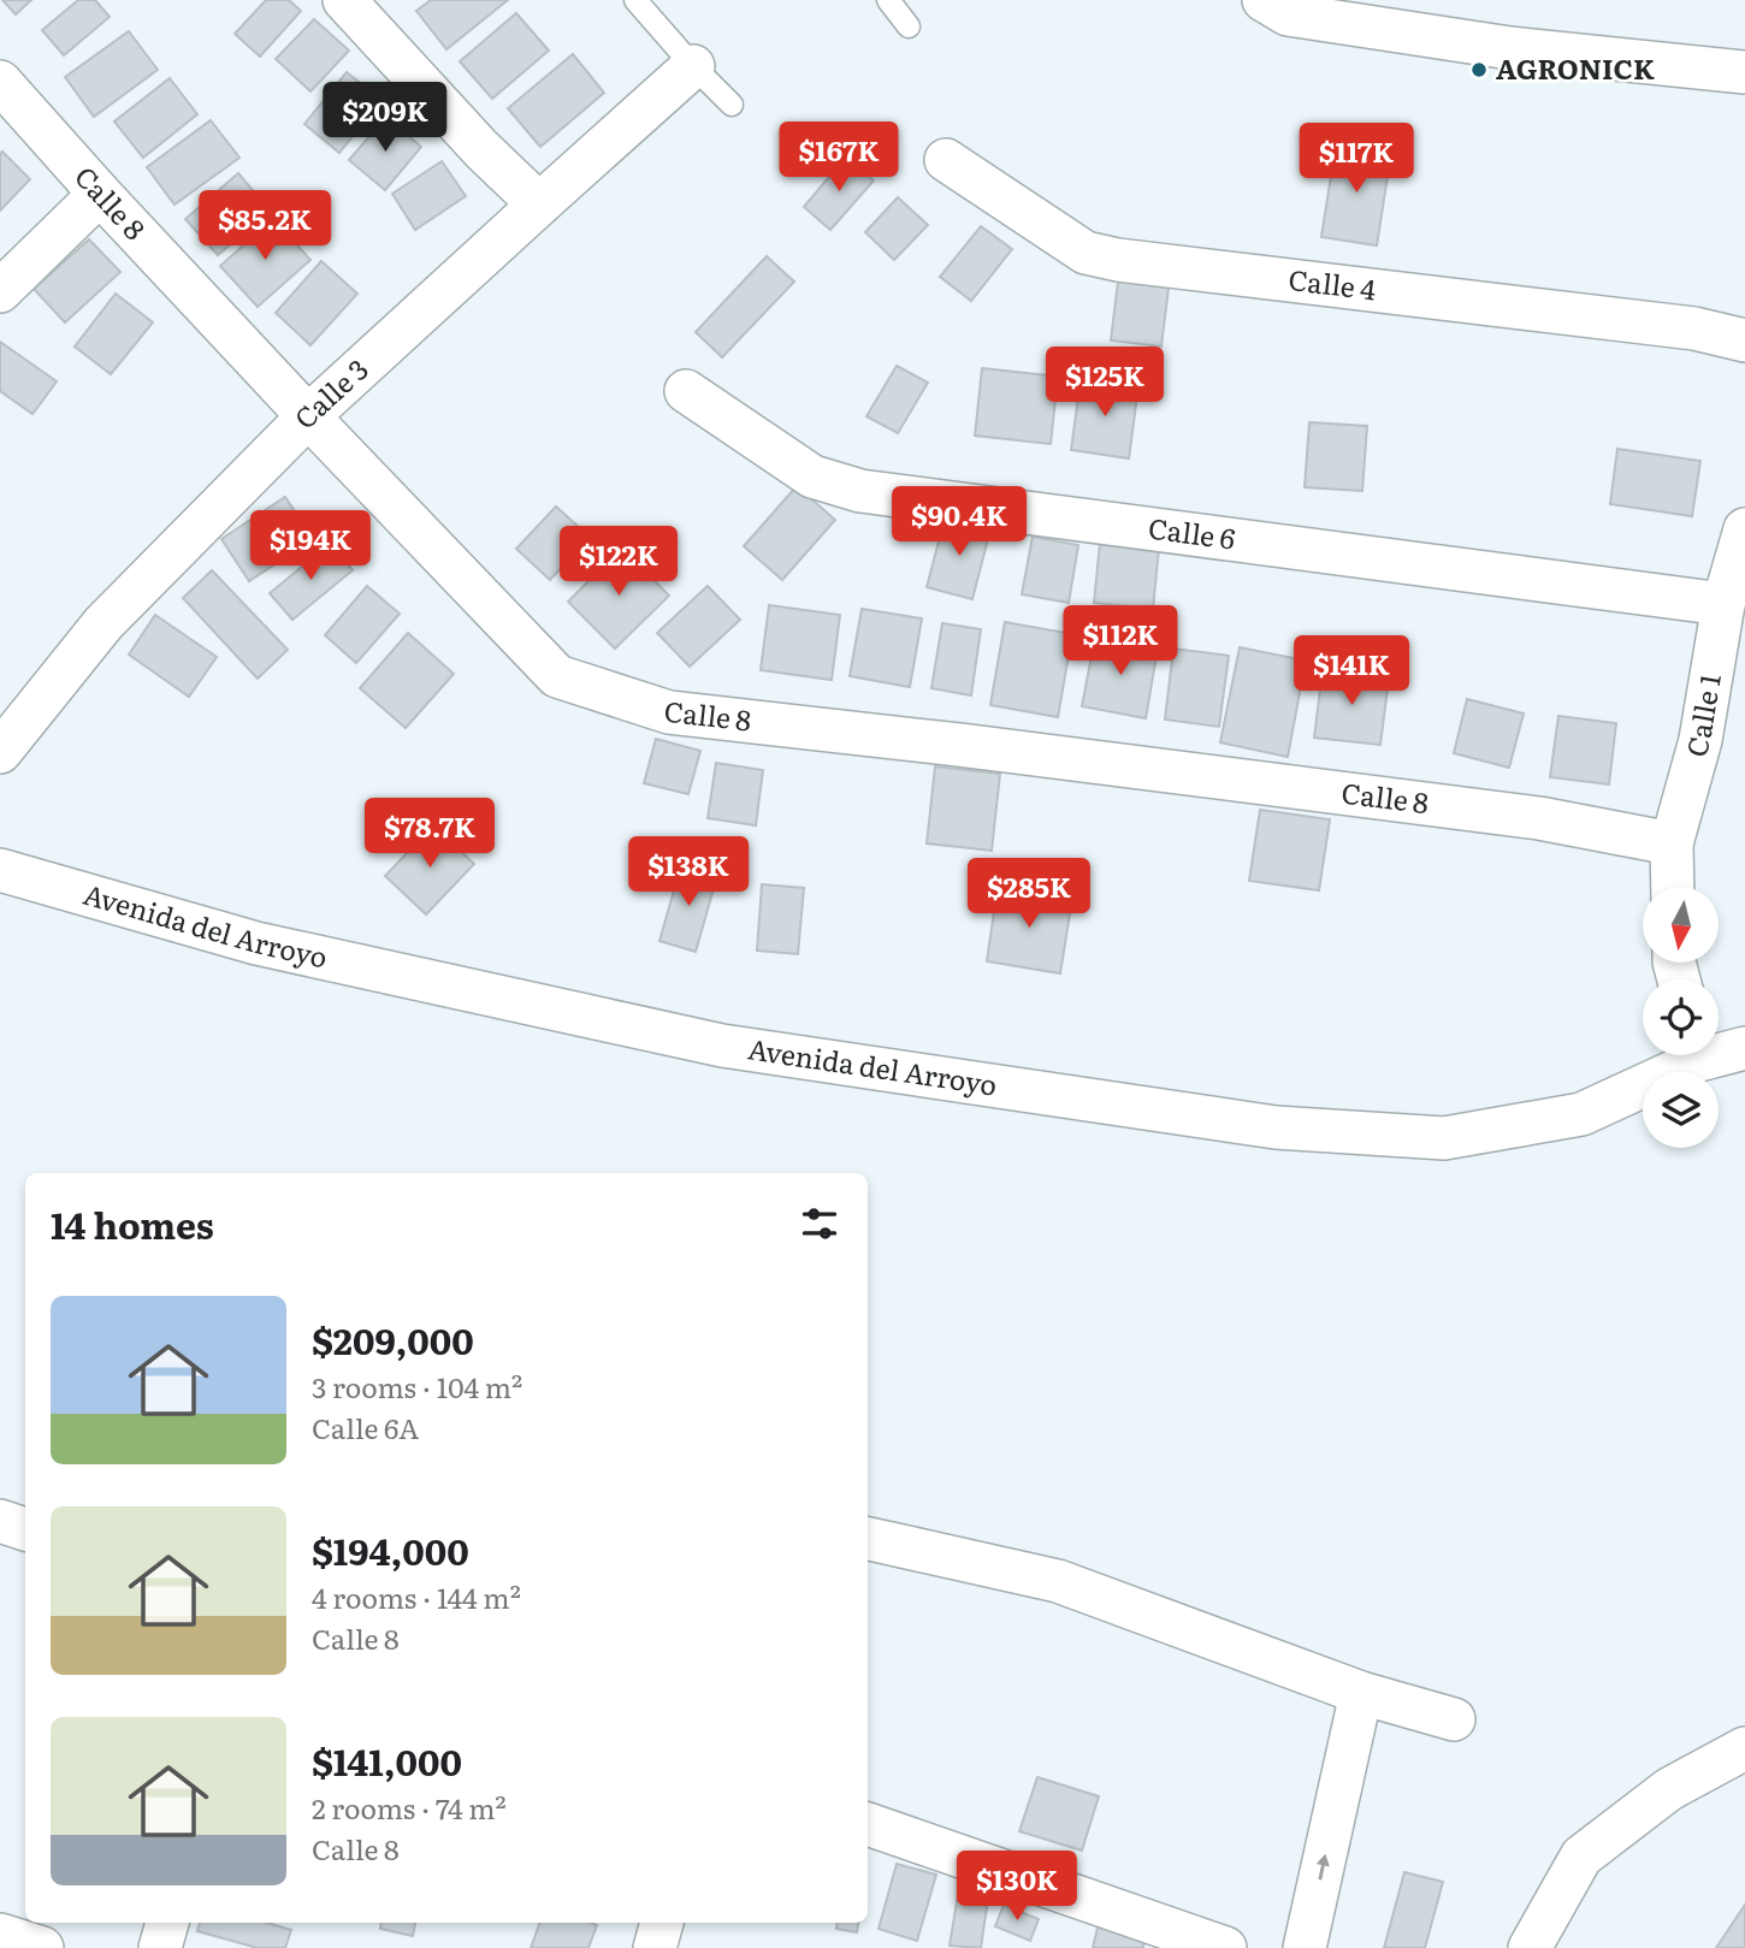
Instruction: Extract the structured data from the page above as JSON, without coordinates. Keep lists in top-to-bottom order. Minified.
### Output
{"streets":{"street":["Calle 8","Calle 4","Calle 3","Calle 6","Calle 1","Avenida del Arroyo"]},"crossings":[["Calle 8","Calle 3"],["Calle 8","Calle 1"],["Calle 6","Calle 1"]],"places":["AGRONICK"],"north":"bottom","page":{"price":["$209K","$167K","$117K","$85.2K","$125K","$90.4K","$194K","$122K","$112K","$141K","$78.7K","$138K","$285K","$130K"],"heading":"14 homes","list":[{"name":"$209,000","note":"3 rooms · 104 m² · Calle 6A"},{"name":"$194,000","note":"4 rooms · 144 m² · Calle 8"},{"name":"$141,000","note":"2 rooms · 74 m² · Calle 8"}]}}
